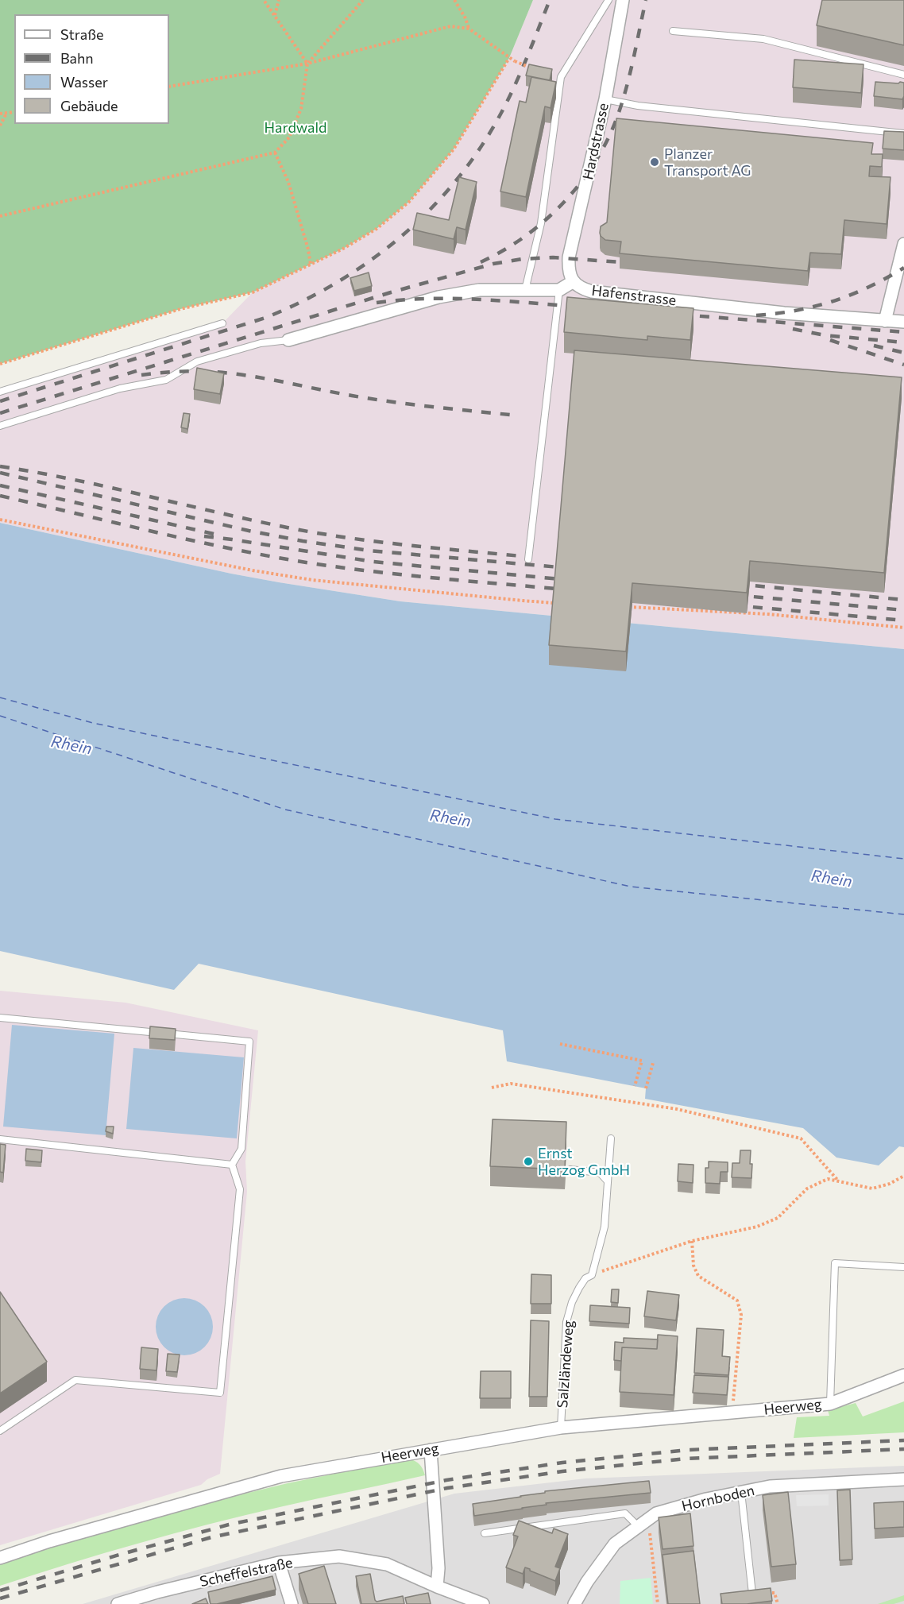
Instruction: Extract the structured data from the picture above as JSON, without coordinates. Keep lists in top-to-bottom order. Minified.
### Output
{"streets":{"street":["Hardstrasse","Hafenstrasse","Heerweg","Hornboden","Scheffelstraße"],"lane":["Salzländeweg"]},"crossings":[["Hardstrasse","Hafenstrasse"],["Salzländeweg","Heerweg"]],"water":["Rhein"],"parks":["Hardwald"],"places":["Planzer Transport AG","Ernst Herzog GmbH"],"legend":["Straße","Bahn","Wasser","Gebäude"]}
